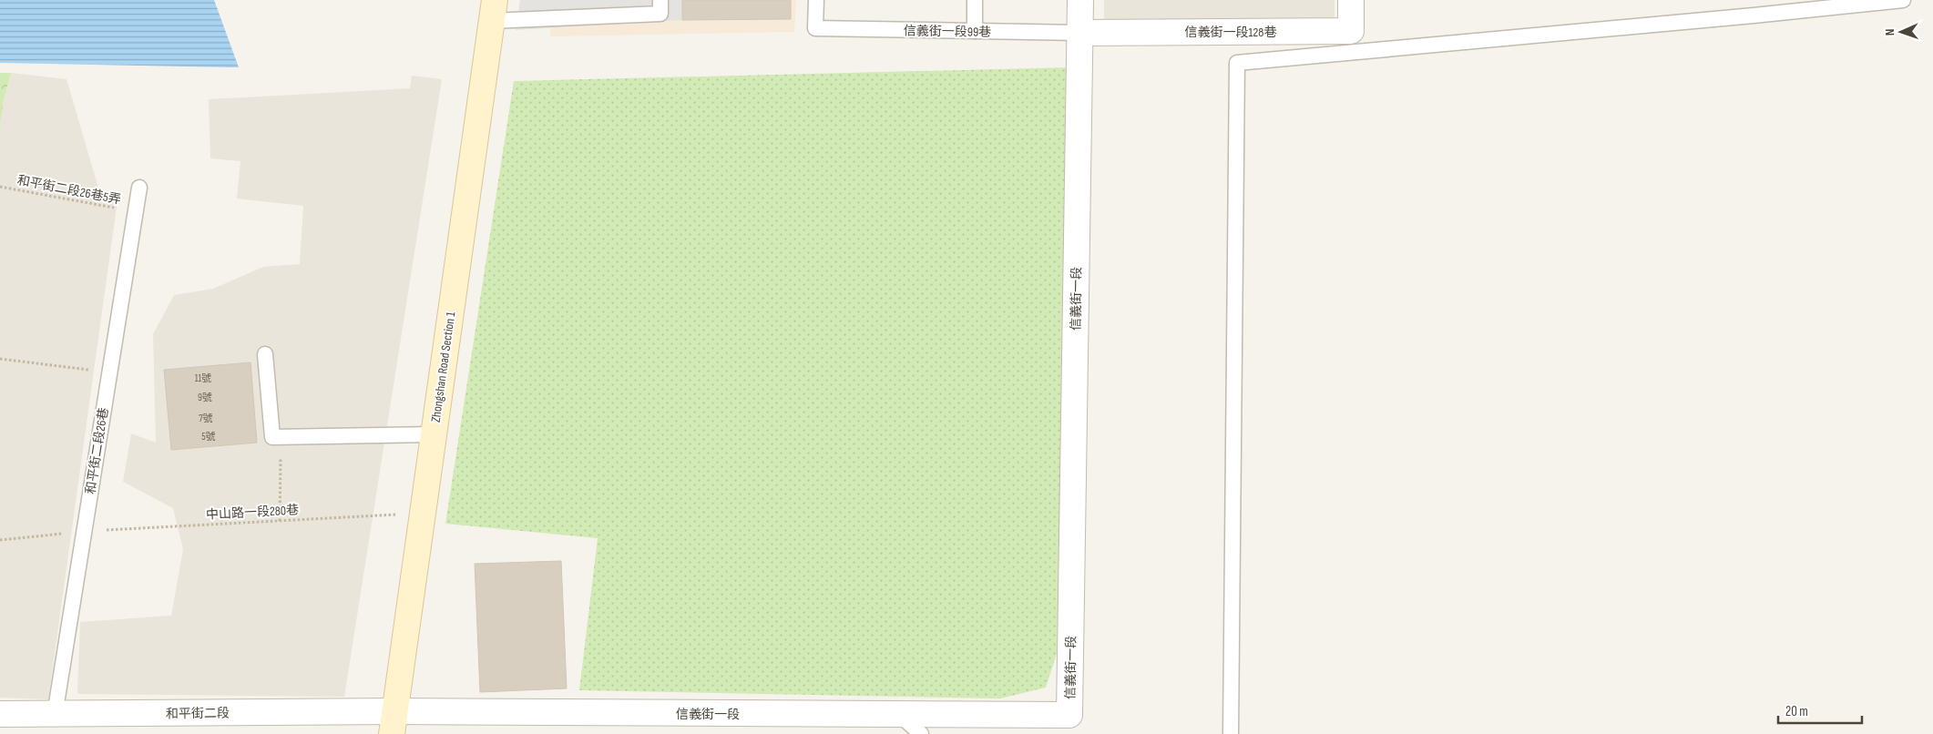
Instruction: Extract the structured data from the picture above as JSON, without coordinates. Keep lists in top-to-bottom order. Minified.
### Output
{"streets":{"main road":["Zhongshan Road Section 1"],"street":["信義街一段128巷","信義街一段","和平街二段"],"lane":["信義街一段99巷","和平街二段26巷"],"path":["和平街二段26巷5弄","中山路一段280巷"]},"crossings":[["信義街一段99巷","信義街一段128巷"],["信義街一段99巷","信義街一段"],["信義街一段128巷","信義街一段"],["和平街二段26巷5弄","和平街二段26巷"],["信義街一段","Zhongshan Road Section 1"],["信義街一段","和平街二段"],["Zhongshan Road Section 1","中山路一段280巷"],["Zhongshan Road Section 1","和平街二段"],["和平街二段26巷","中山路一段280巷"],["和平街二段26巷","和平街二段"]],"house_numbers":["11號","9號","7號","5號"],"scale_bar":"20 m","north":"left"}
